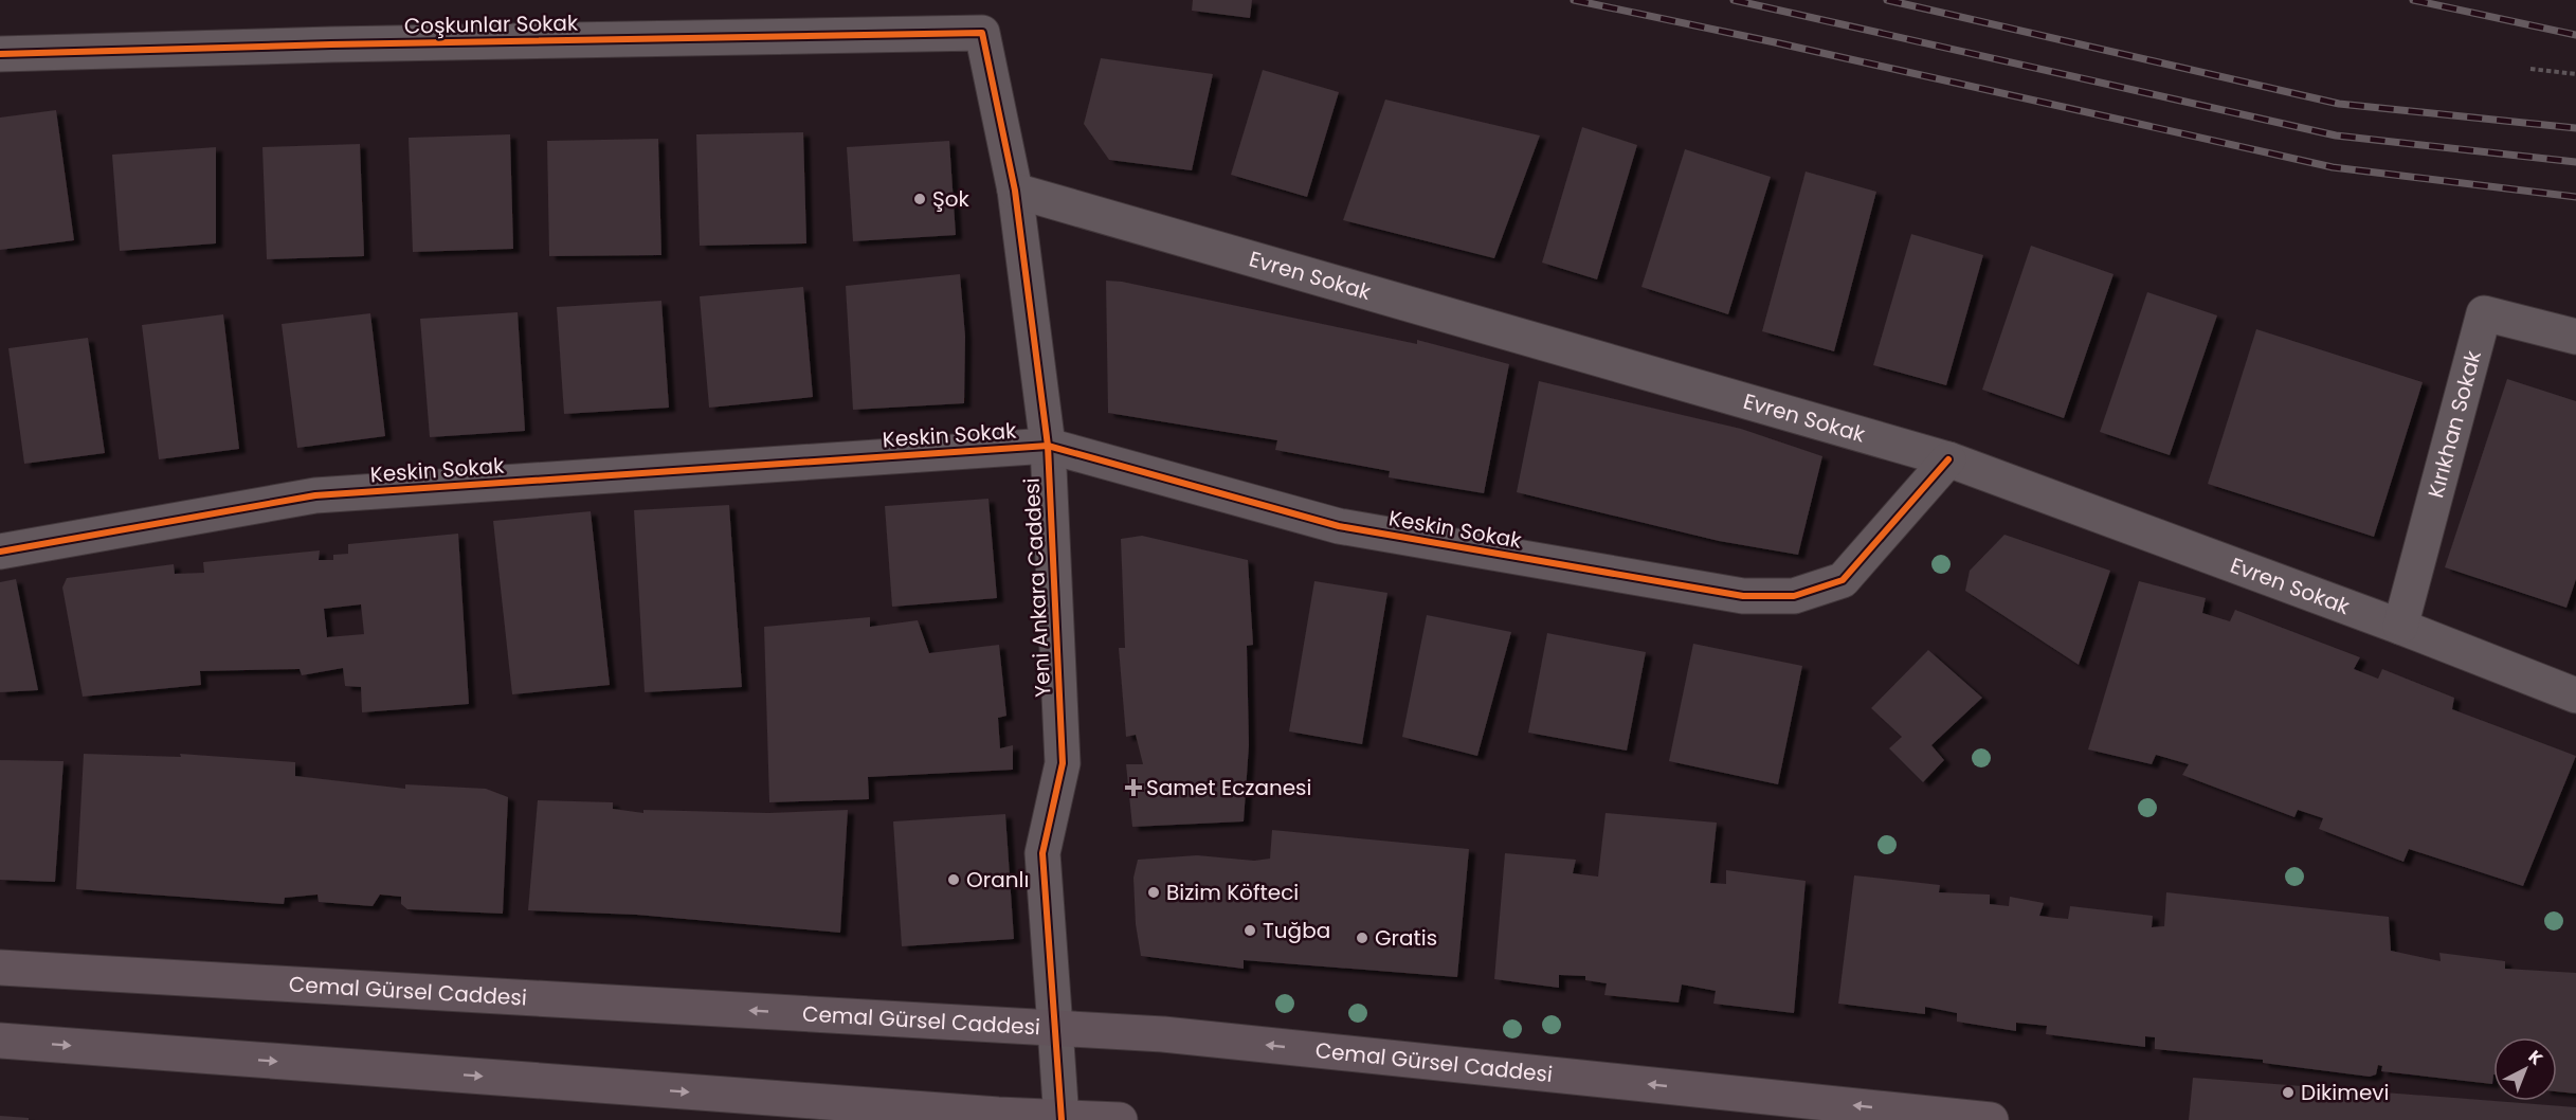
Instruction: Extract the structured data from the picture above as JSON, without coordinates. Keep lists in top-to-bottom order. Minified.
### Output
{"streets":{"main road":["Cemal Gürsel Caddesi"],"street":["Coşkunlar Sokak","Evren Sokak","Kırıkhan Sokak","Keskin Sokak","Yeni Ankara Caddesi"]},"crossings":[["Coşkunlar Sokak","Yeni Ankara Caddesi"],["Evren Sokak","Kırıkhan Sokak"],["Evren Sokak","Keskin Sokak"],["Evren Sokak","Yeni Ankara Caddesi"],["Keskin Sokak","Yeni Ankara Caddesi"],["Yeni Ankara Caddesi","Cemal Gürsel Caddesi"]],"places":{"other":["Şok","Oranlı","Bizim Köfteci","Tuğba","Gratis","Dikimevi"],"health":["Samet Eczanesi"]},"north":"top right"}
